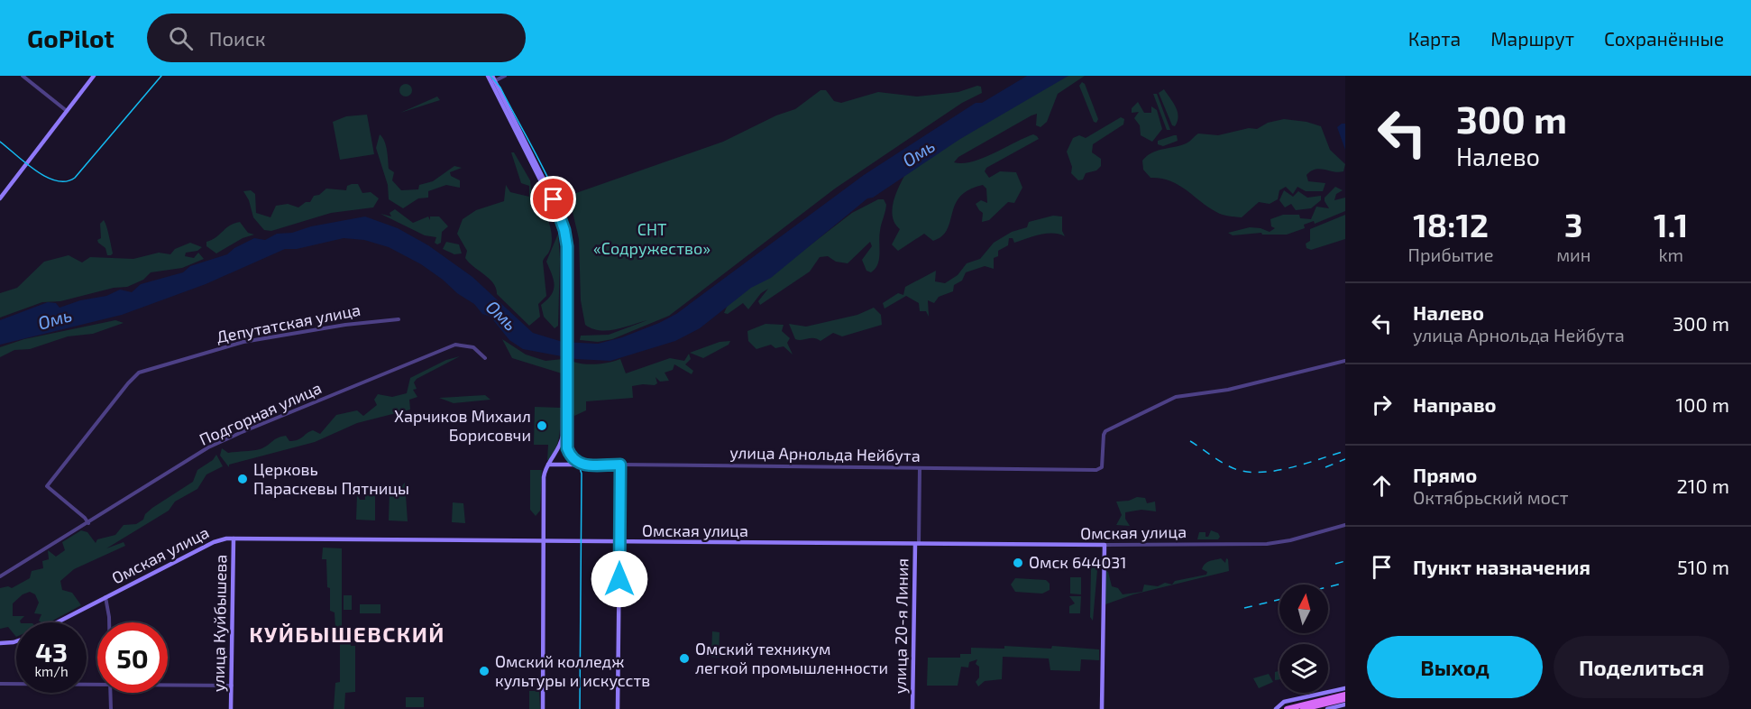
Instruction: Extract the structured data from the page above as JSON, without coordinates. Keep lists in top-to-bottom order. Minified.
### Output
{"streets":{"main road":["улица Арнольда Нейбута","Омская улица","улица Куйбышева","улица 20-я Линия"],"street":["Депутатская улица","Подгорная улица"]},"crossings":[["Депутатская улица","Подгорная улица"],["улица Арнольда Нейбута","улица 20-я Линия"],["Омская улица","улица Куйбышева"],["Омская улица","улица 20-я Линия"]],"districts":["КУЙБЫШЕВСКИЙ"],"water":["Омь"],"parks":["СНТ «Содружество»"],"places":["Харчиков Михаил Борисовчи","Церковь Параскевы Пятницы","Омск 644031","Омский техникум легкой промышленности","Омский колледж культуры и искусств"],"north":"top","page":{"header":"GoPilot","search":"Поиск","nav":["Карта","Маршрут","Сохранённые"],"turn":["300 m","Налево"],"eta":["18:12","Прибытие","3","мин","1.1","km"],"list":[{"name":"Налево","note":"улица Арнольда Нейбута","value":"300 m"},{"name":"Направо","value":"100 m"},{"name":"Прямо","note":"Октябрьский мост","value":"210 m"},{"name":"Пункт назначения","value":"510 m"}],"speed":"43 km/h","limit":"50","buttons":["Выход","Поделиться"]}}
